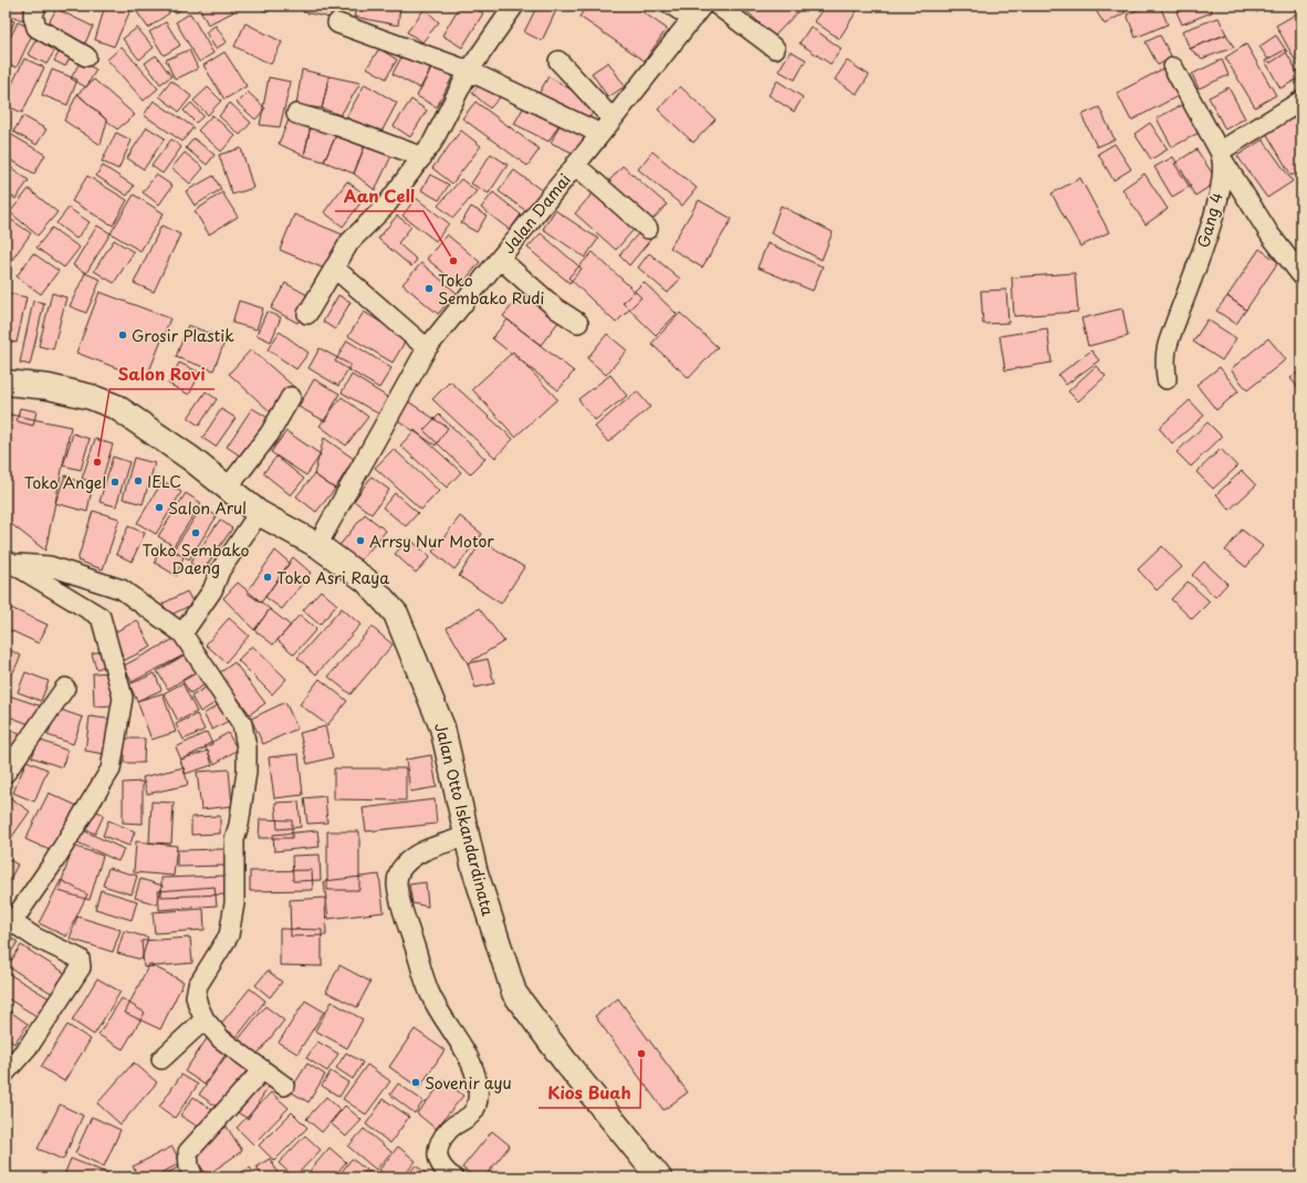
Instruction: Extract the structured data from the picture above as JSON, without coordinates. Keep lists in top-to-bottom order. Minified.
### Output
{"streets":{"main road":["Jalan Otto Iskandardinata"],"street":["Jalan Damai","Gang 4"]},"crossings":[["Jalan Damai","Jalan Otto Iskandardinata"]],"places":["Aan Cell","Toko Sembako Rudi","Grosir Plastik","Salon Rovi","IELC","Toko Angel","Salon Arul","Toko Sembako Daeng","Arrsy Nur Motor","Toko Asri Raya","Kios Buah","Sovenir ayu"]}
